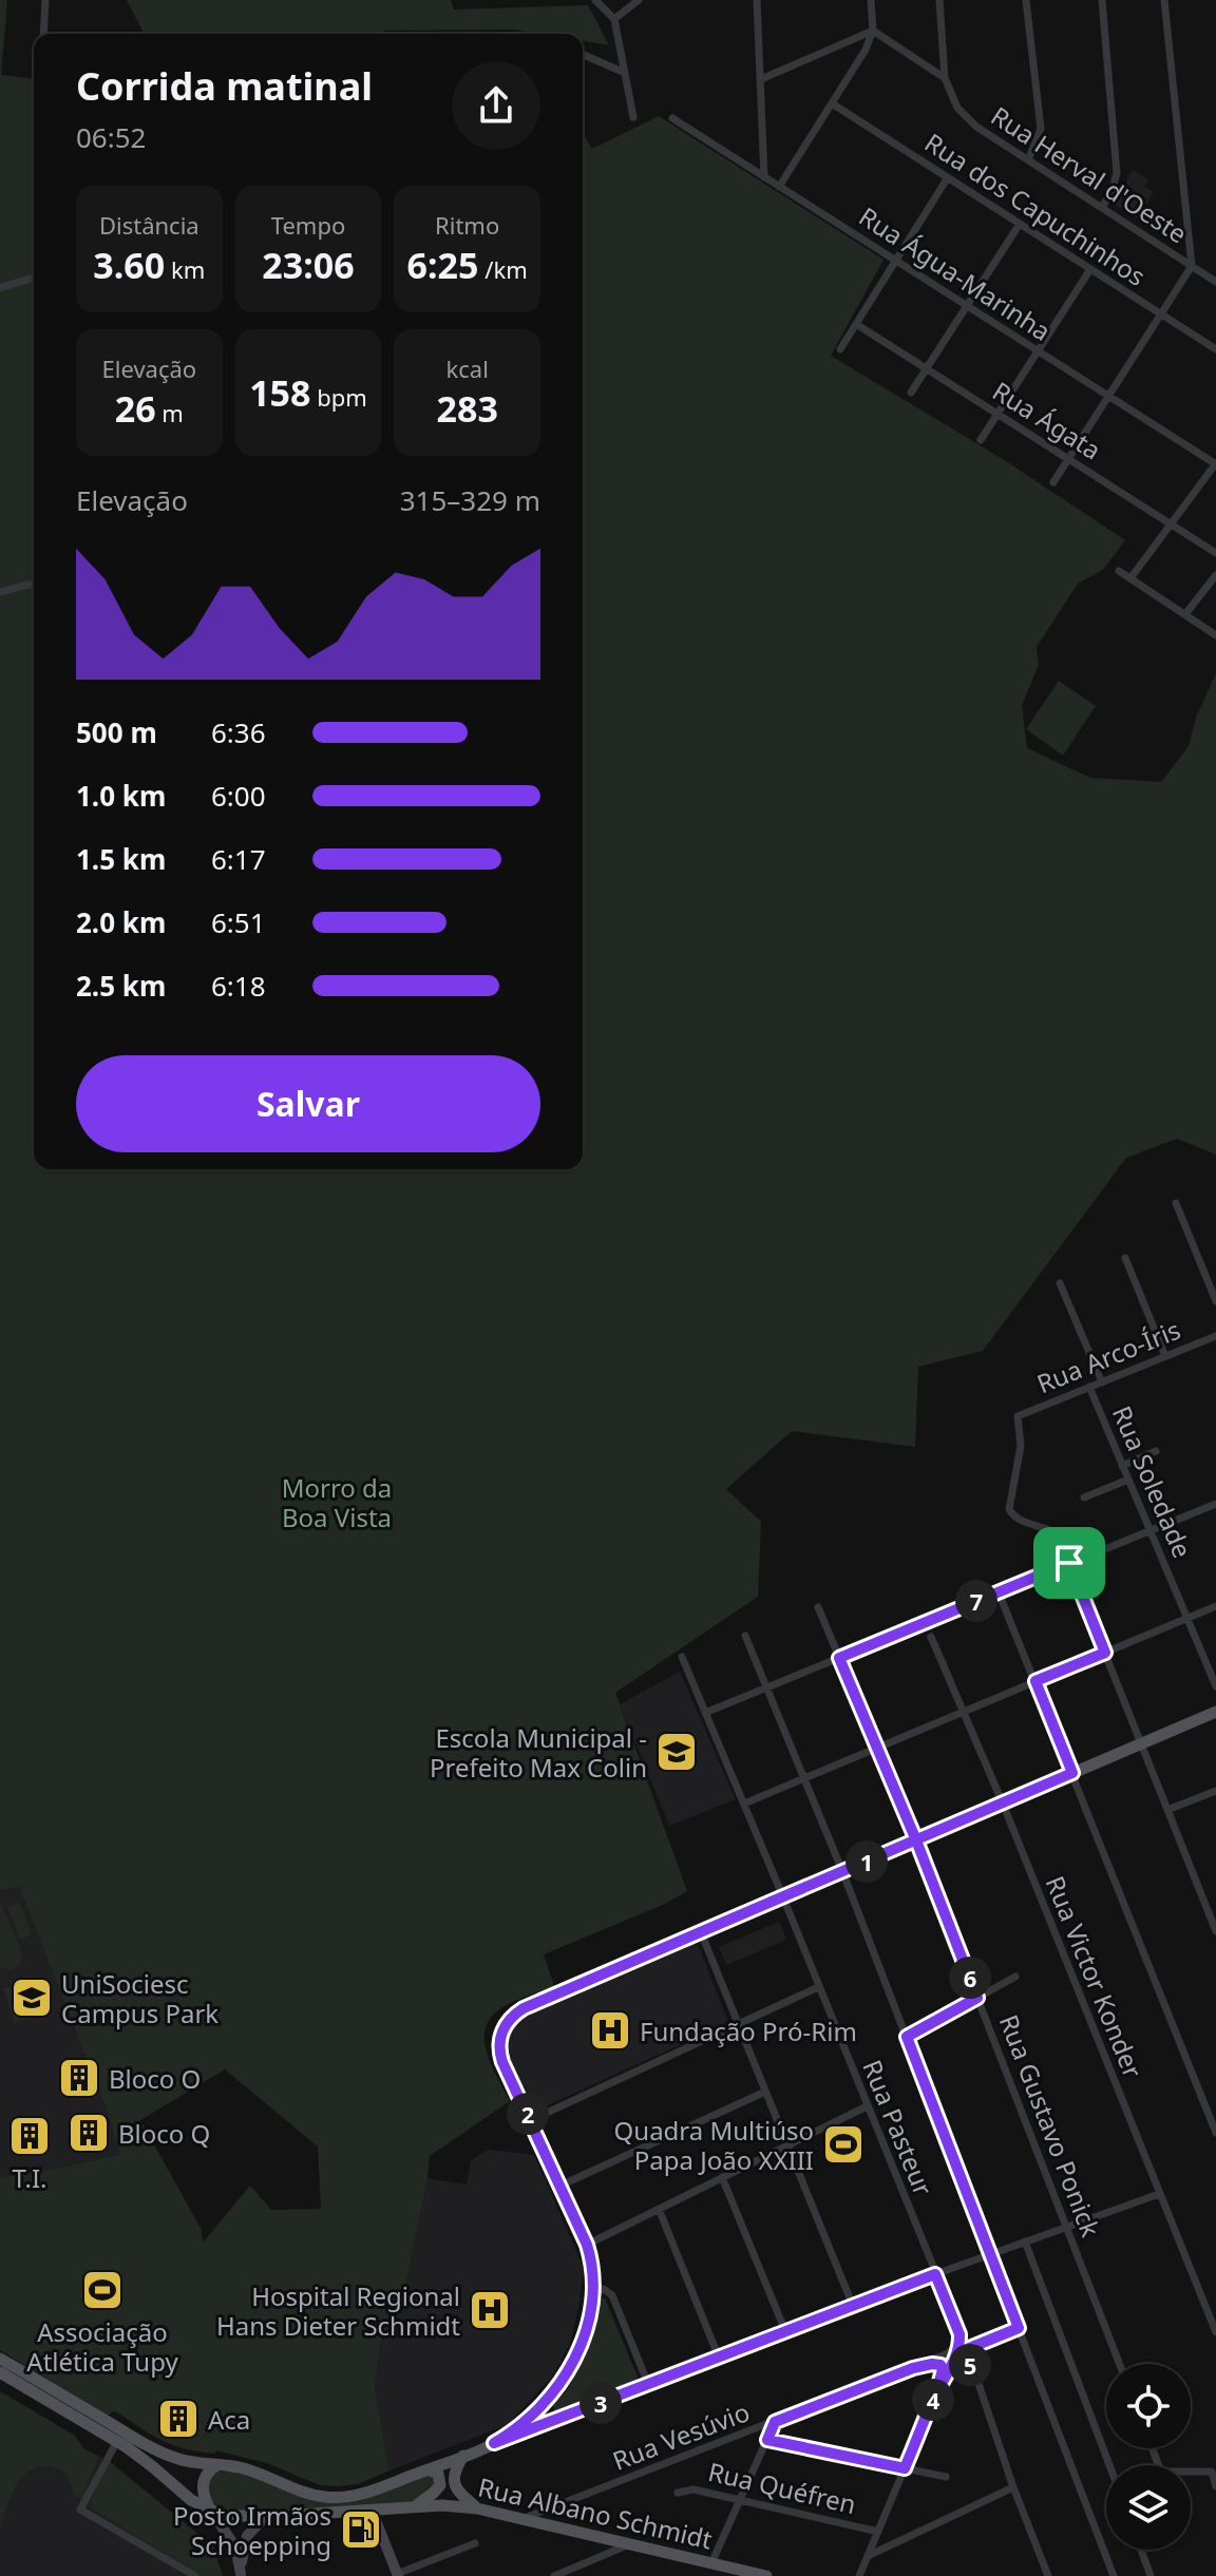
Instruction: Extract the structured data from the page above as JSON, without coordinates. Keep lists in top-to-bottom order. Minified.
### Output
{"streets":{"main road":["Rua Albano Schmidt"],"street":["Rua Herval d'Oeste","Rua dos Capuchinhos","Rua Água-Marinha","Rua Ágata","Rua Arco-Íris","Rua Soledade","Rua Victor Konder","Rua Gustavo Ponick","Rua Pasteur","Rua Vesúvio","Rua Quéfren"]},"crossings":[["Rua Arco-Íris","Rua Soledade"],["Rua Vesúvio","Rua Albano Schmidt"]],"parks":["Morro da Boa Vista"],"places":{"school or university":["Escola Municipal - Prefeito Max Colin","UniSociesc Campus Park"],"hospital":["Fundação Pró-Rim","Hospital Regional Hans Dieter Schmidt"],"building":["Bloco O","Bloco Q","T.I.","Aca"],"sports":["Quadra Multiúso Papa João XXIII","Associação Atlética Tupy"],"fuel station":["Posto Irmãos Schoepping"]},"page":{"heading":["Corrida matinal","06:52"],"stats":[["Distância","3.60 km"],["Tempo","23:06"],["Ritmo","6:25 /km"],["Elevação","26 m"],["158 bpm"],["kcal","283"]],"chart":["Elevação","315–329 m"],"list":[{"name":"500 m","note":"6:36"},{"name":"1.0 km","note":"6:00"},{"name":"1.5 km","note":"6:17"},{"name":"2.0 km","note":"6:51"},{"name":"2.5 km","note":"6:18"}],"buttons":"Salvar","pins":["7","1","6","2","5","4","3"]}}
